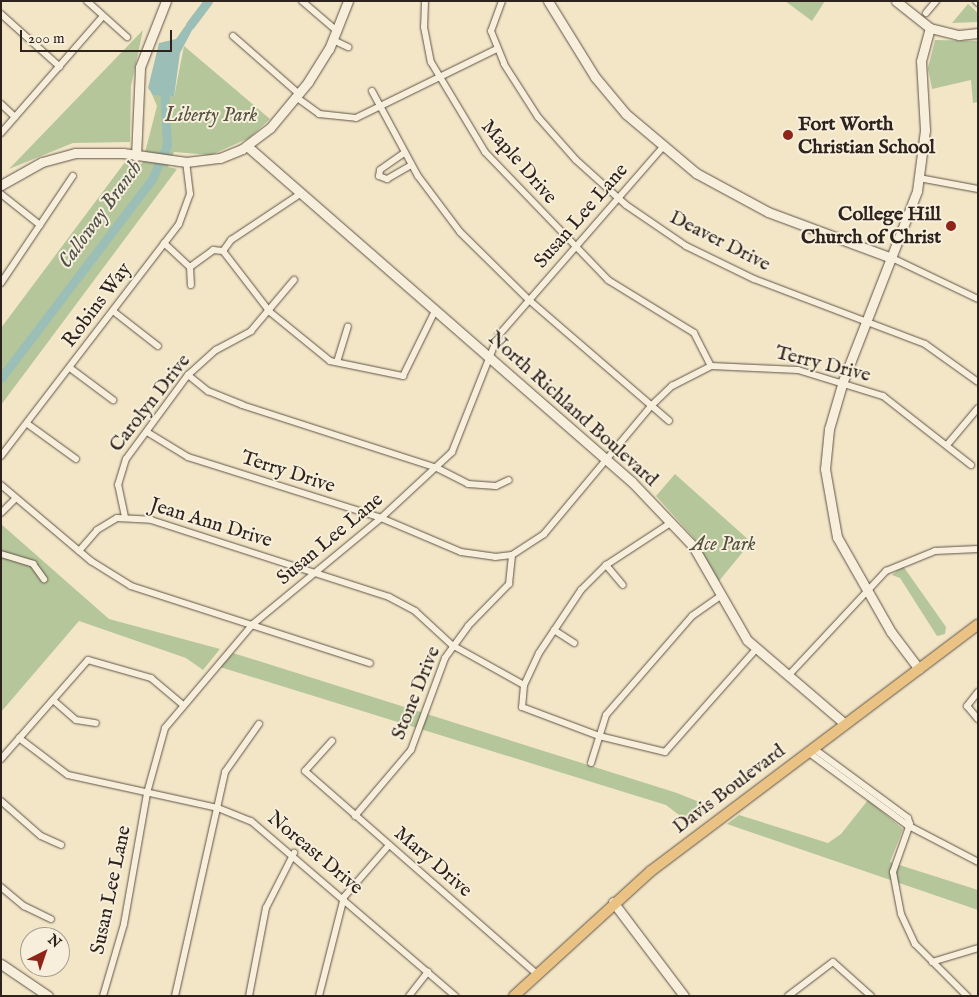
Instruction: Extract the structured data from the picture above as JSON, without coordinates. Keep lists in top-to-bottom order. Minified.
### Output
{"streets":{"main road":["Davis Boulevard"],"street":["Maple Drive","Susan Lee Lane","Deaver Drive","Robins Way","Terry Drive","Carolyn Drive","North Richland Boulevard","Jean Ann Drive","Stone Drive","Noreast Drive","Mary Drive"]},"crossings":[["Maple Drive","Susan Lee Lane"],["Maple Drive","Terry Drive"],["Susan Lee Lane","Deaver Drive"],["Susan Lee Lane","Terry Drive"],["Susan Lee Lane","North Richland Boulevard"],["Susan Lee Lane","Jean Ann Drive"],["Susan Lee Lane","Noreast Drive"],["Terry Drive","Carolyn Drive"],["Terry Drive","North Richland Boulevard"],["Terry Drive","Stone Drive"],["Carolyn Drive","Jean Ann Drive"],["North Richland Boulevard","Davis Boulevard"],["Jean Ann Drive","Stone Drive"],["Stone Drive","Mary Drive"],["Davis Boulevard","Mary Drive"]],"water":["Calloway Branch"],"parks":["Liberty Park","Ace Park"],"places":["Fort Worth Christian School","College Hill Church of Christ"],"scale_bar":"200 m","north":"top right"}
